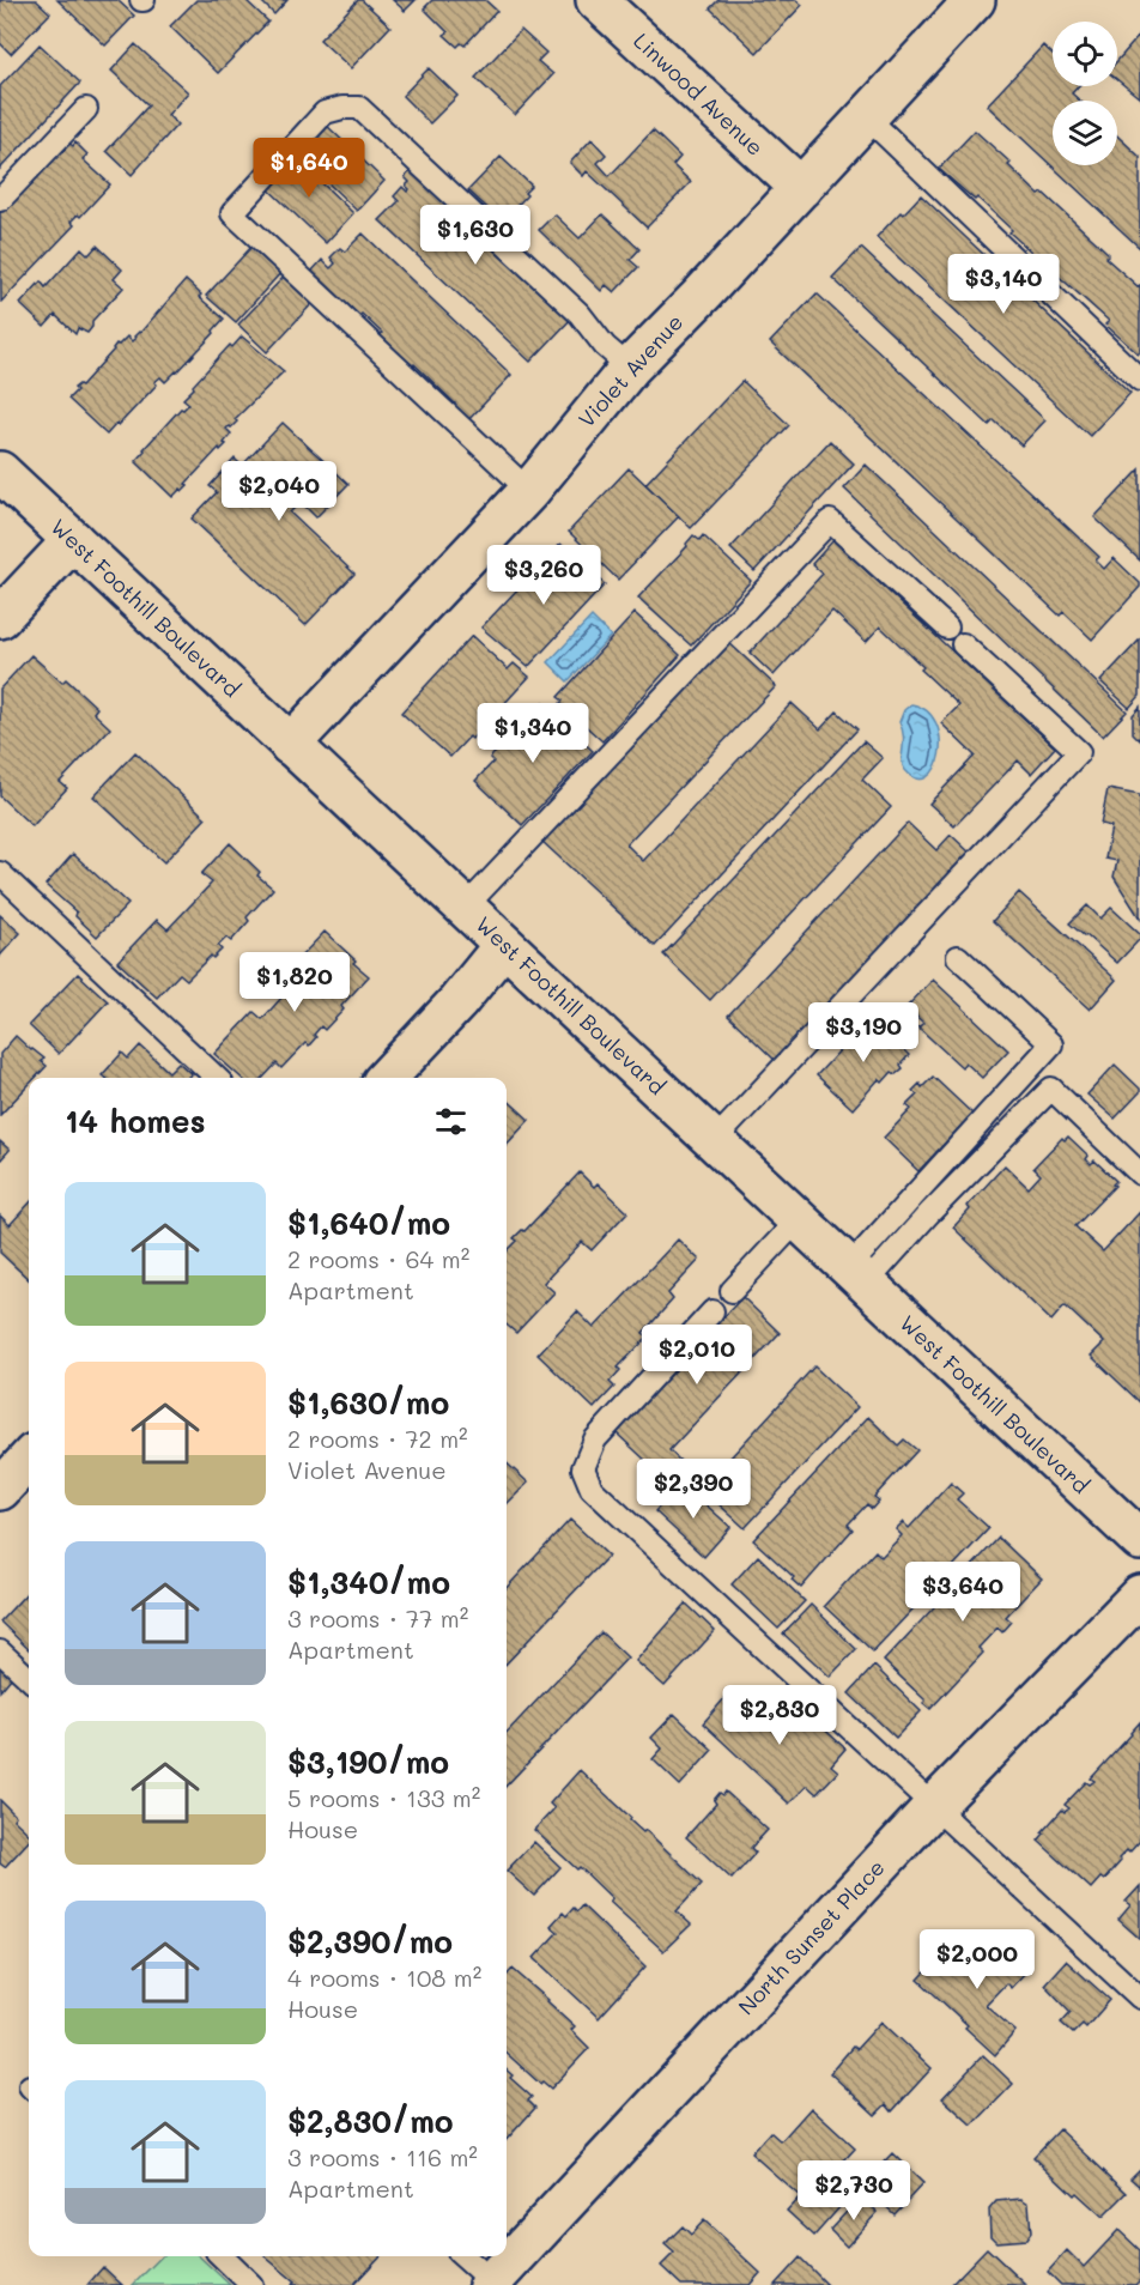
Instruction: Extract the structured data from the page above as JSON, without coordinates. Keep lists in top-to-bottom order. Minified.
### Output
{"streets":{"street":["Linwood Avenue","Violet Avenue","West Foothill Boulevard","North Sunset Place"]},"crossings":[["Linwood Avenue","Violet Avenue"],["Violet Avenue","West Foothill Boulevard"]],"page":{"price":["$1,640","$1,630","$3,140","$2,040","$3,260","$1,340","$1,820","$3,190","$2,010","$2,390","$3,640","$2,830","$2,000","$2,730"],"heading":"14 homes","list":[{"name":"$1,640/mo","note":"2 rooms · 64 m² · Apartment"},{"name":"$1,630/mo","note":"2 rooms · 72 m² · Violet Avenue"},{"name":"$1,340/mo","note":"3 rooms · 77 m² · Apartment"},{"name":"$3,190/mo","note":"5 rooms · 133 m² · House"},{"name":"$2,390/mo","note":"4 rooms · 108 m² · House"},{"name":"$2,830/mo","note":"3 rooms · 116 m² · Apartment"}]}}
